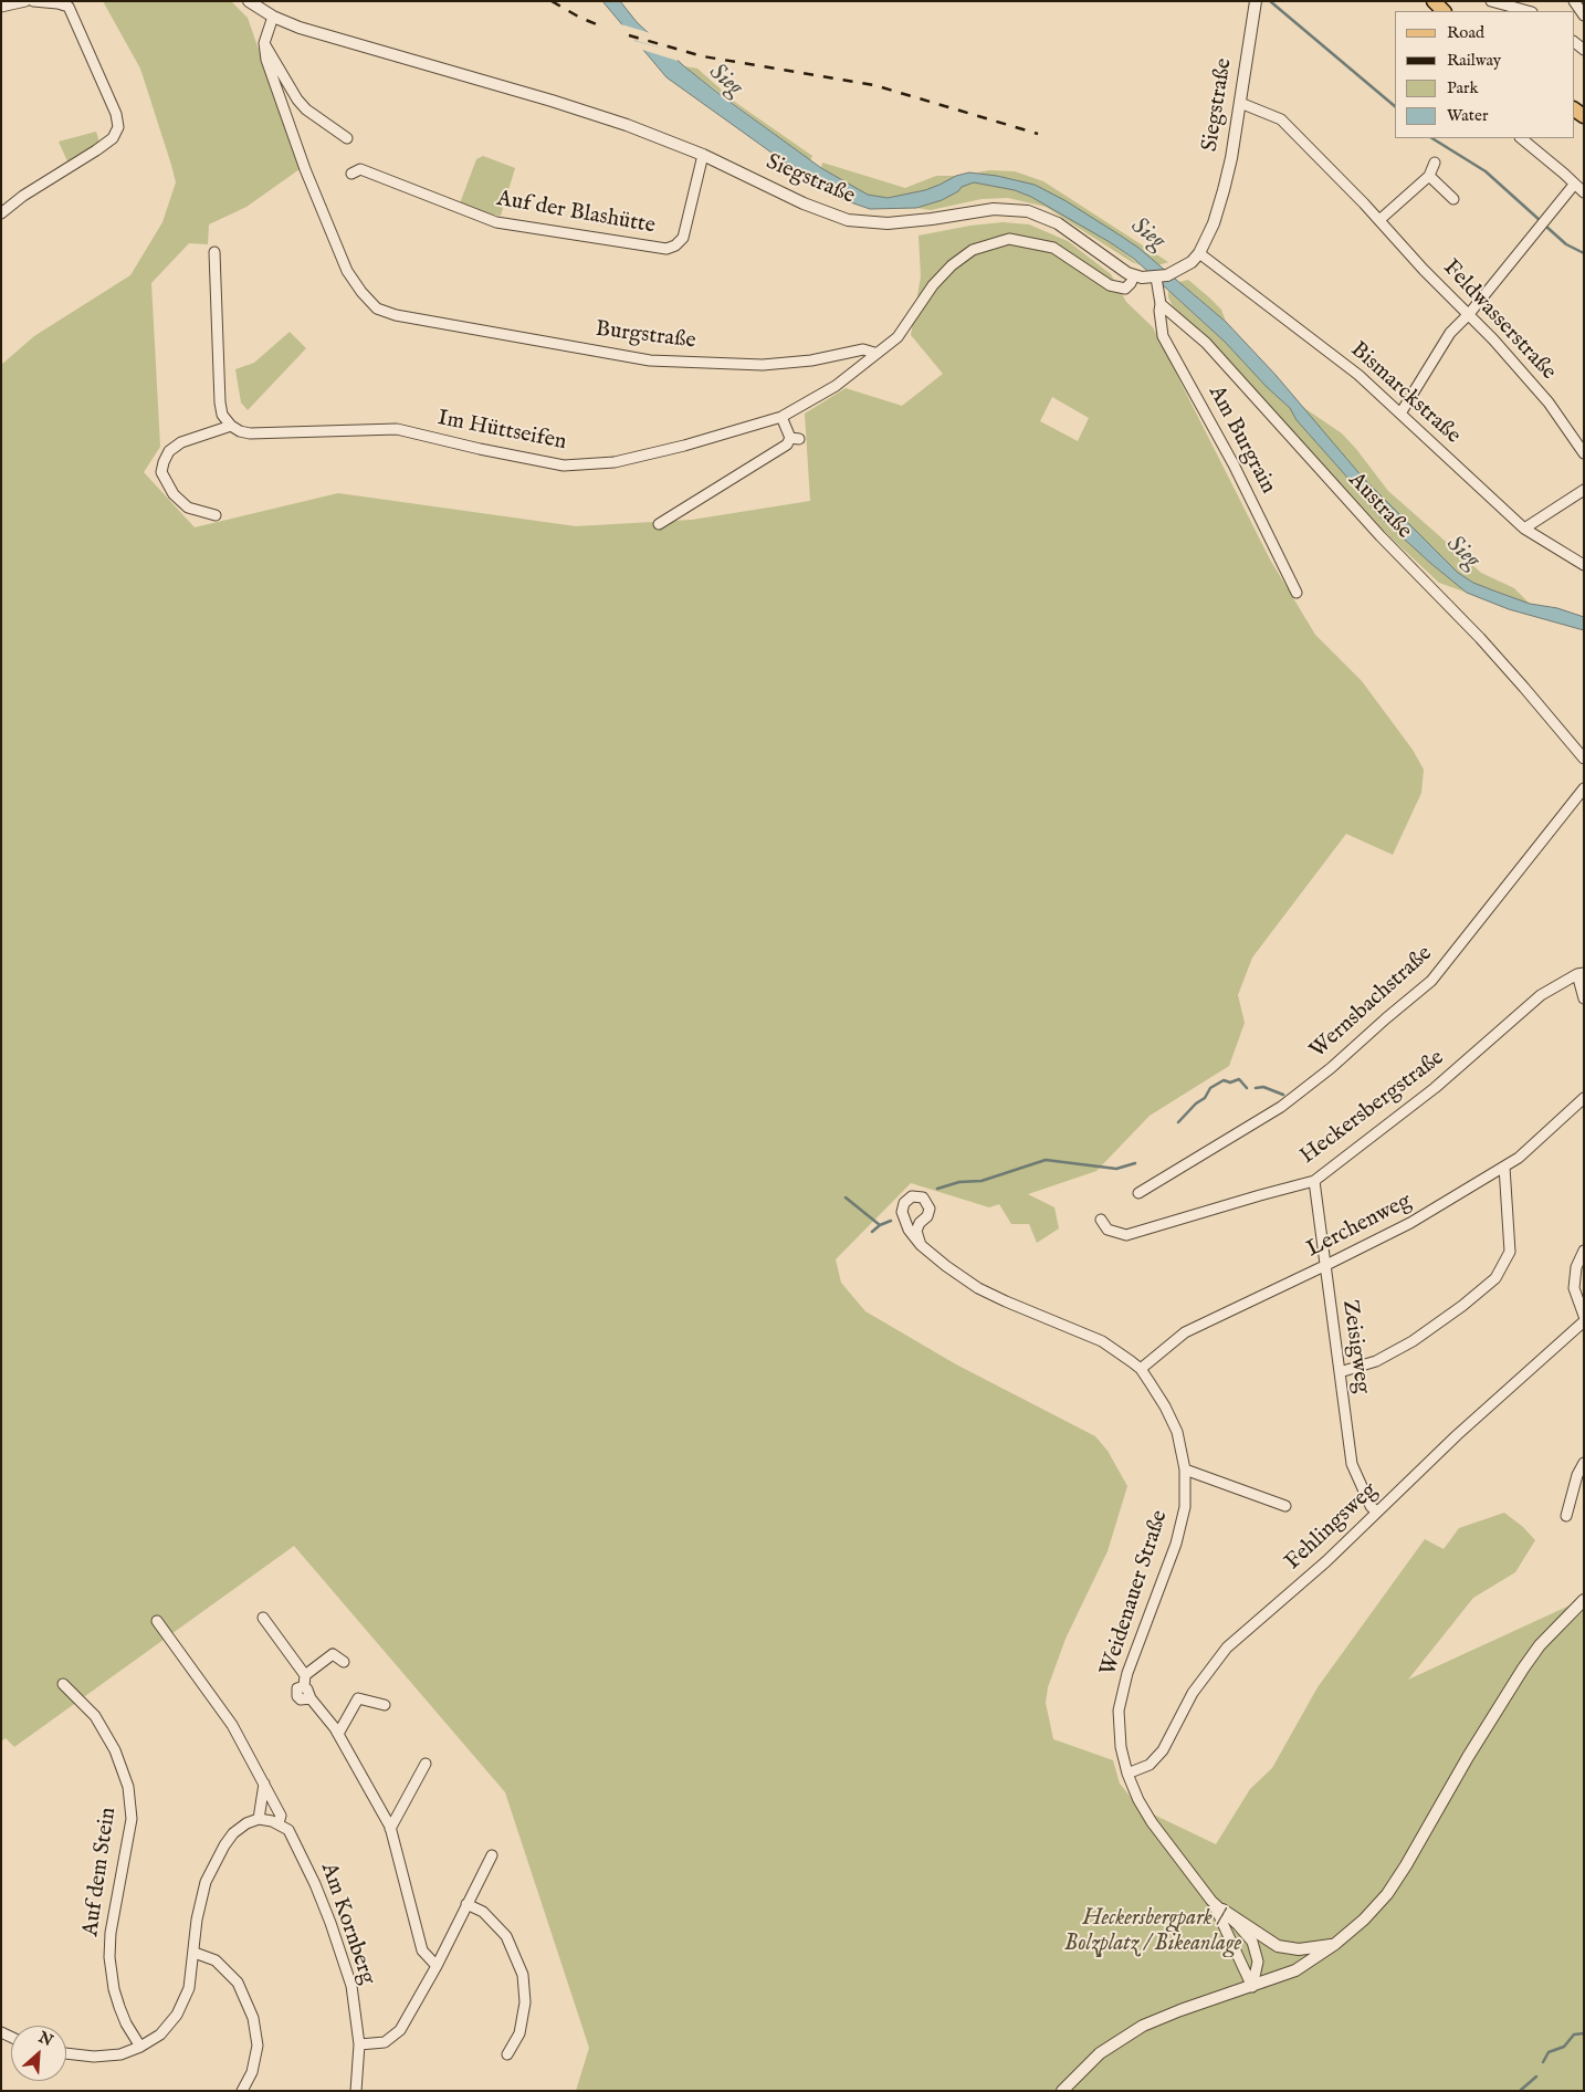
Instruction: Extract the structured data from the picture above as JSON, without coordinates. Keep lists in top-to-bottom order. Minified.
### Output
{"streets":{"street":["Siegstraße","Auf der Blashütte","Feldwasserstraße","Burgstraße","Bismarckstraße","Im Hüttseifen","Am Burgrain","Austraße","Wernsbachstraße","Heckersbergstraße","Lerchenweg","Zeisigweg","Fehlingsweg","Weidenauer Straße","Auf dem Stein","Am Kornberg"]},"crossings":[["Siegstraße","Auf der Blashütte"],["Siegstraße","Feldwasserstraße"],["Siegstraße","Bismarckstraße"],["Burgstraße","Im Hüttseifen"],["Am Burgrain","Austraße"],["Heckersbergstraße","Zeisigweg"],["Lerchenweg","Zeisigweg"],["Lerchenweg","Weidenauer Straße"],["Zeisigweg","Fehlingsweg"],["Fehlingsweg","Weidenauer Straße"]],"water":["Sieg"],"parks":["Heckersbergpark / Bolzplatz / Bikeanlage"],"legend":["Road","Railway","Park","Water"],"north":"top right"}
